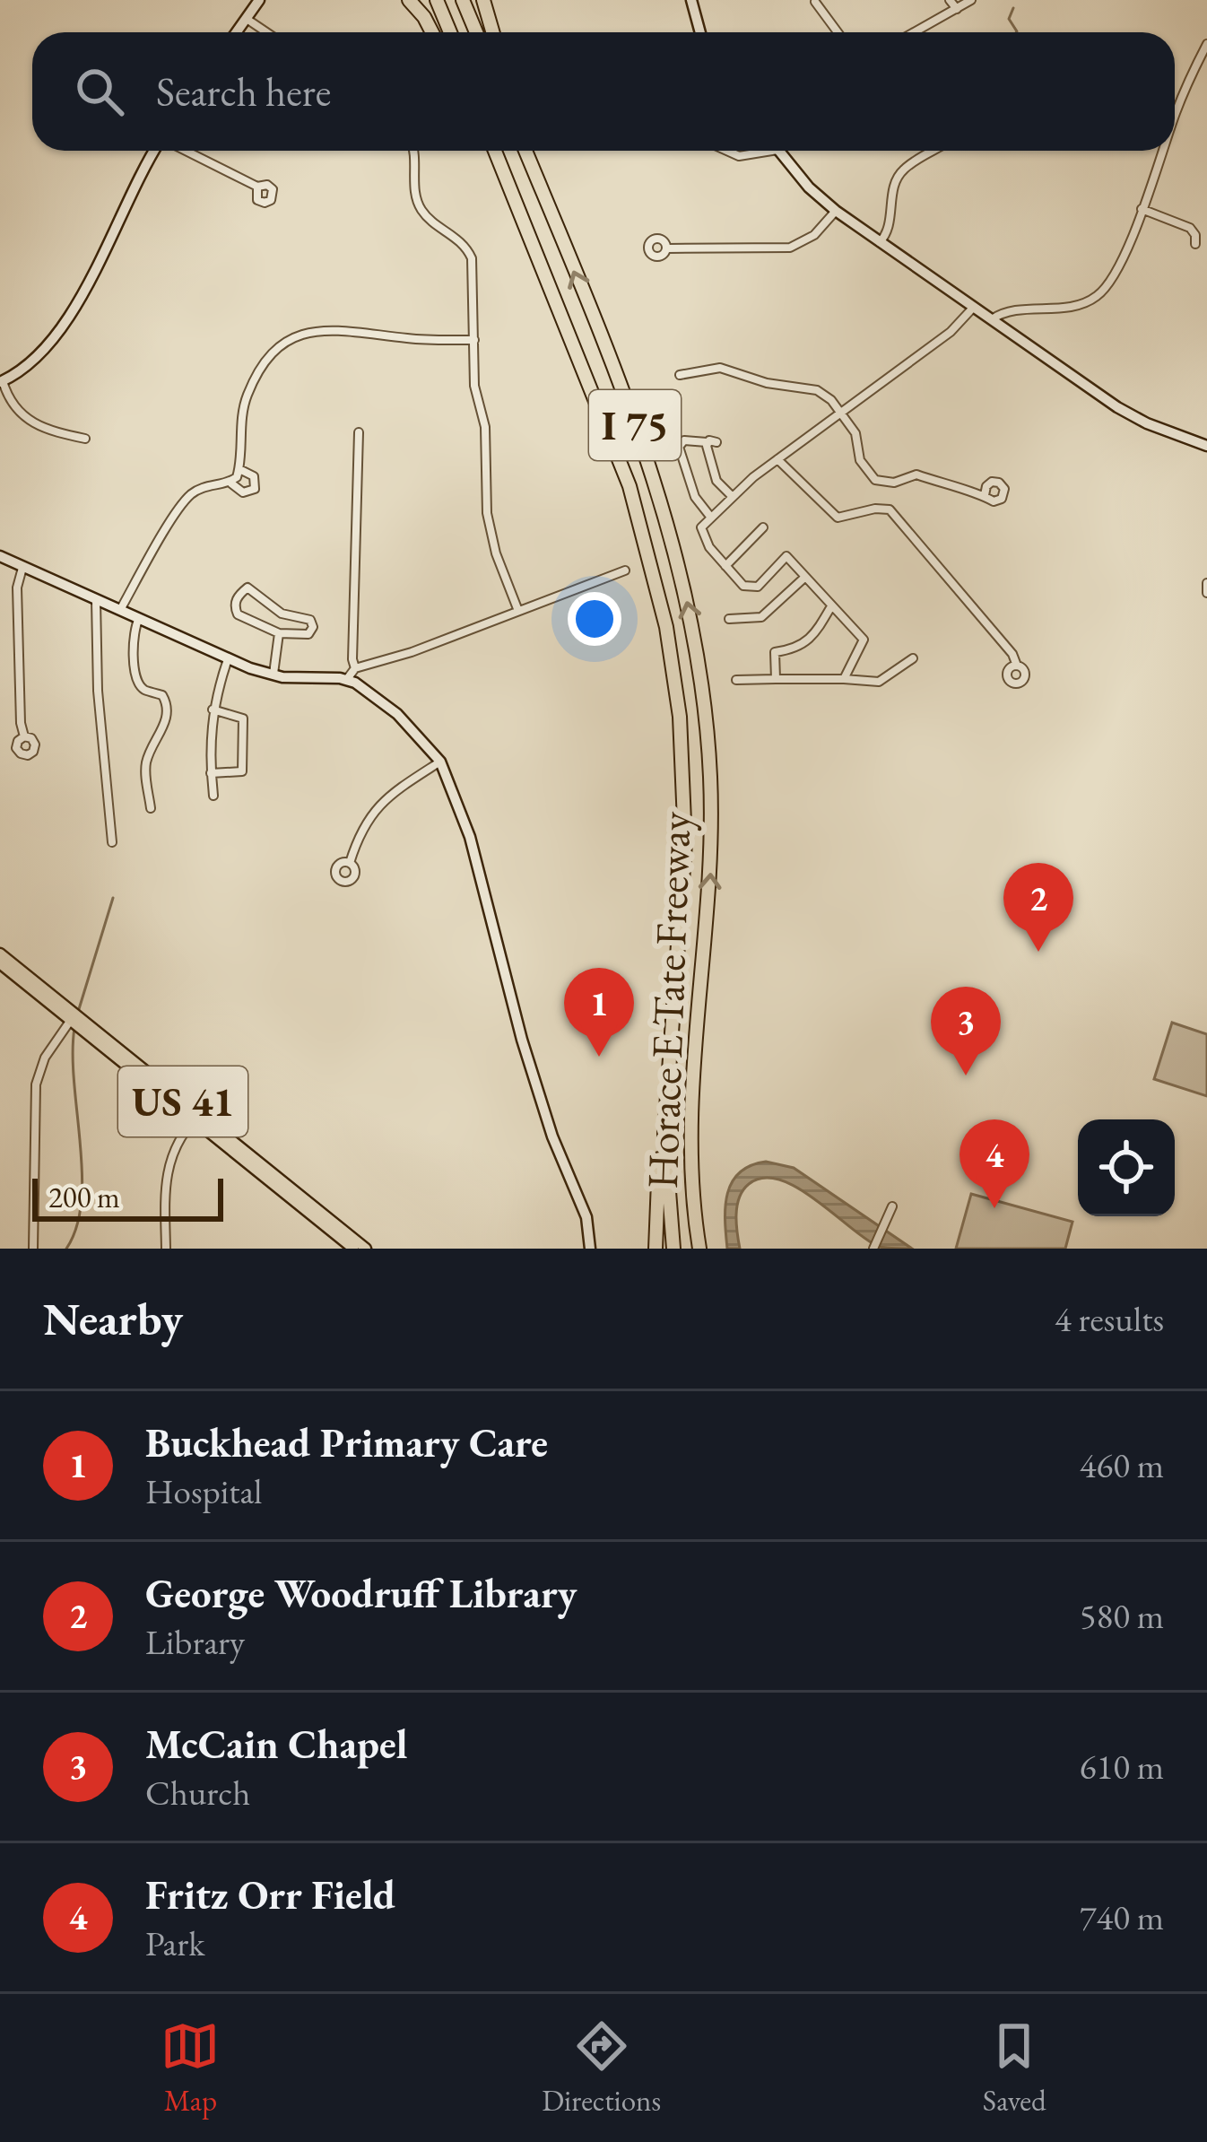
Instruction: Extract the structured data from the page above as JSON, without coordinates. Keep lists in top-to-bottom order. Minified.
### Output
{"streets":{"highway":["I 75","Horace E Tate Freeway"],"main road":["US 41"]},"scale_bar":"200 m","page":{"search":"Search here","pins":["2","1","3","4"],"scale":"200 m","heading":["Nearby","4 results"],"list":[{"mark":"1","name":"Buckhead Primary Care","note":"Hospital","value":"460 m"},{"mark":"2","name":"George Woodruff Library","note":"Library","value":"580 m"},{"mark":"3","name":"McCain Chapel","note":"Church","value":"610 m"},{"mark":"4","name":"Fritz Orr Field","note":"Park","value":"740 m"}],"nav":["Map","Directions","Saved"]}}
